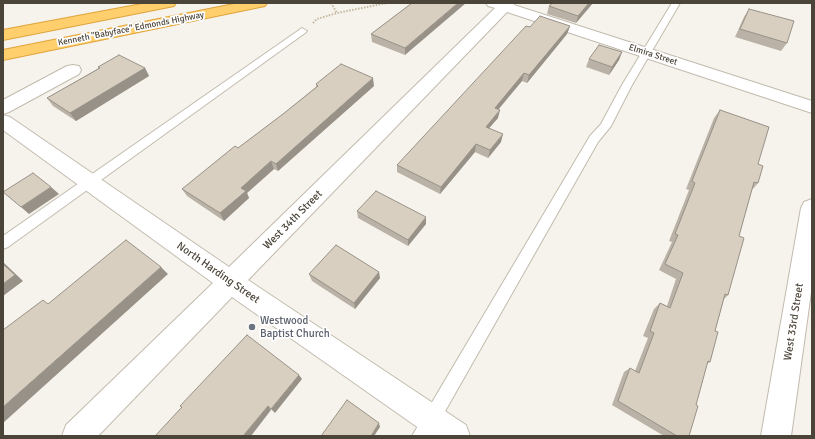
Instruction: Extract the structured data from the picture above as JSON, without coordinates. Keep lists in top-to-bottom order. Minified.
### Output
{"streets":{"highway":["Kenneth \"Babyface\" Edmonds Highway"],"street":["Elmira Street","West 34th Street","North Harding Street","West 33rd Street"]},"crossings":[["Elmira Street","West 34th Street"],["West 34th Street","North Harding Street"]],"places":["Westwood Baptist Church"]}
